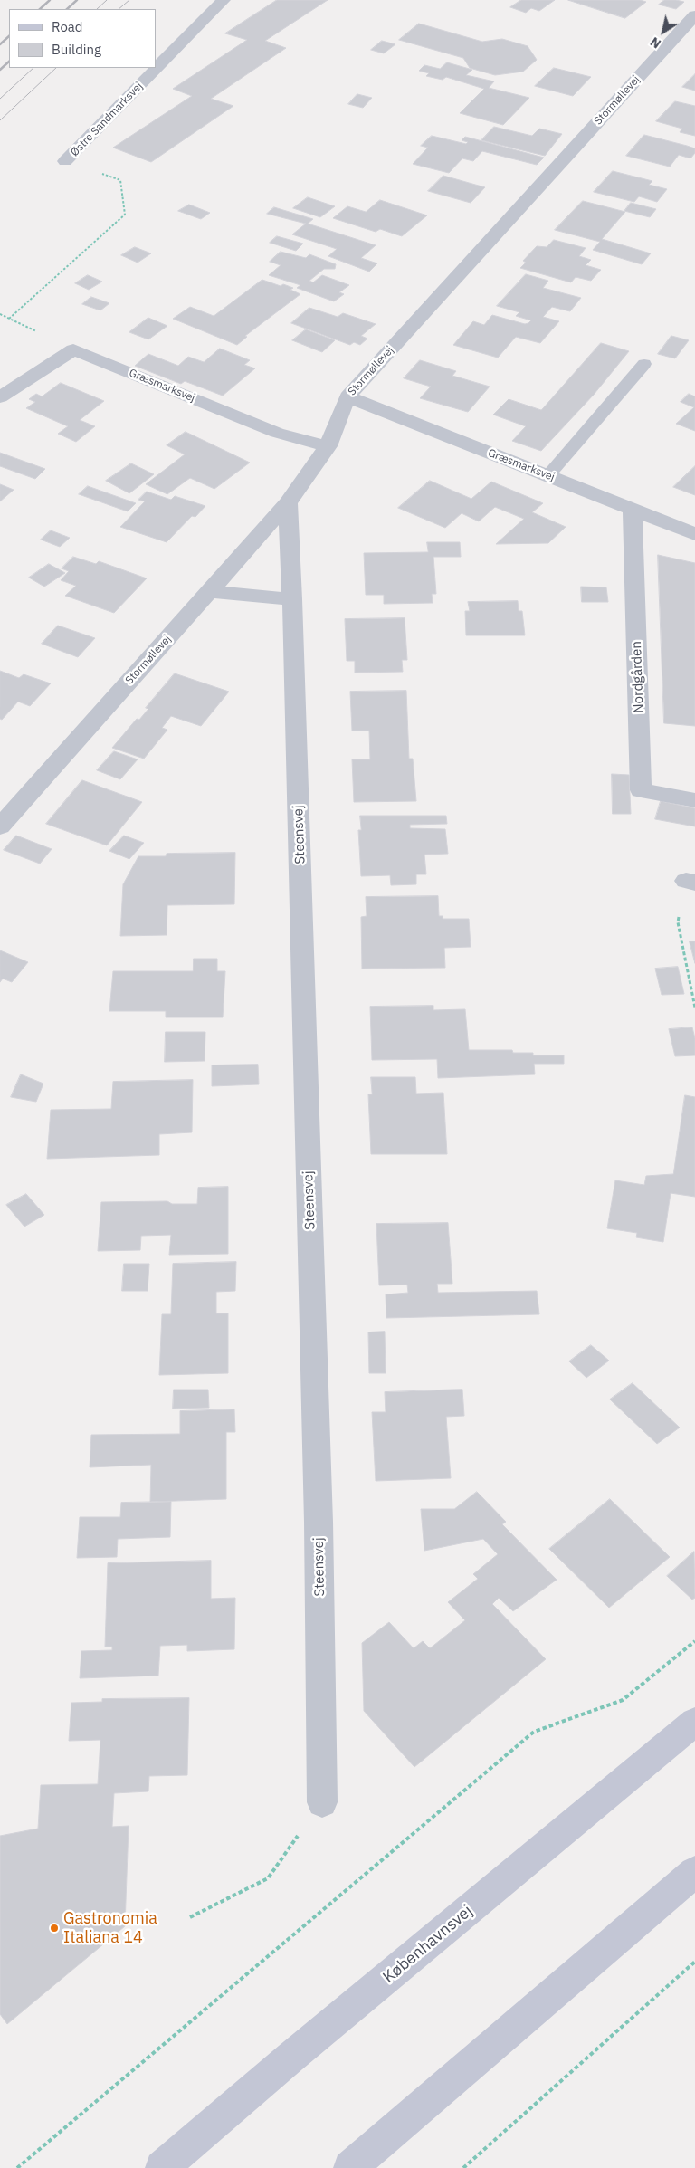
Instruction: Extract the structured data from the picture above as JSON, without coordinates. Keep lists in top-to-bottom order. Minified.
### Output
{"streets":{"main road":["Københavnsvej"],"street":["Stormøllevej","Østre Sandmarksvej","Græsmarksvej","Nordgården","Steensvej"]},"crossings":[["Stormøllevej","Græsmarksvej"],["Stormøllevej","Steensvej"],["Græsmarksvej","Nordgården"]],"places":["Gastronomia Italiana 14"],"legend":["Road","Building"],"north":"bottom left"}
